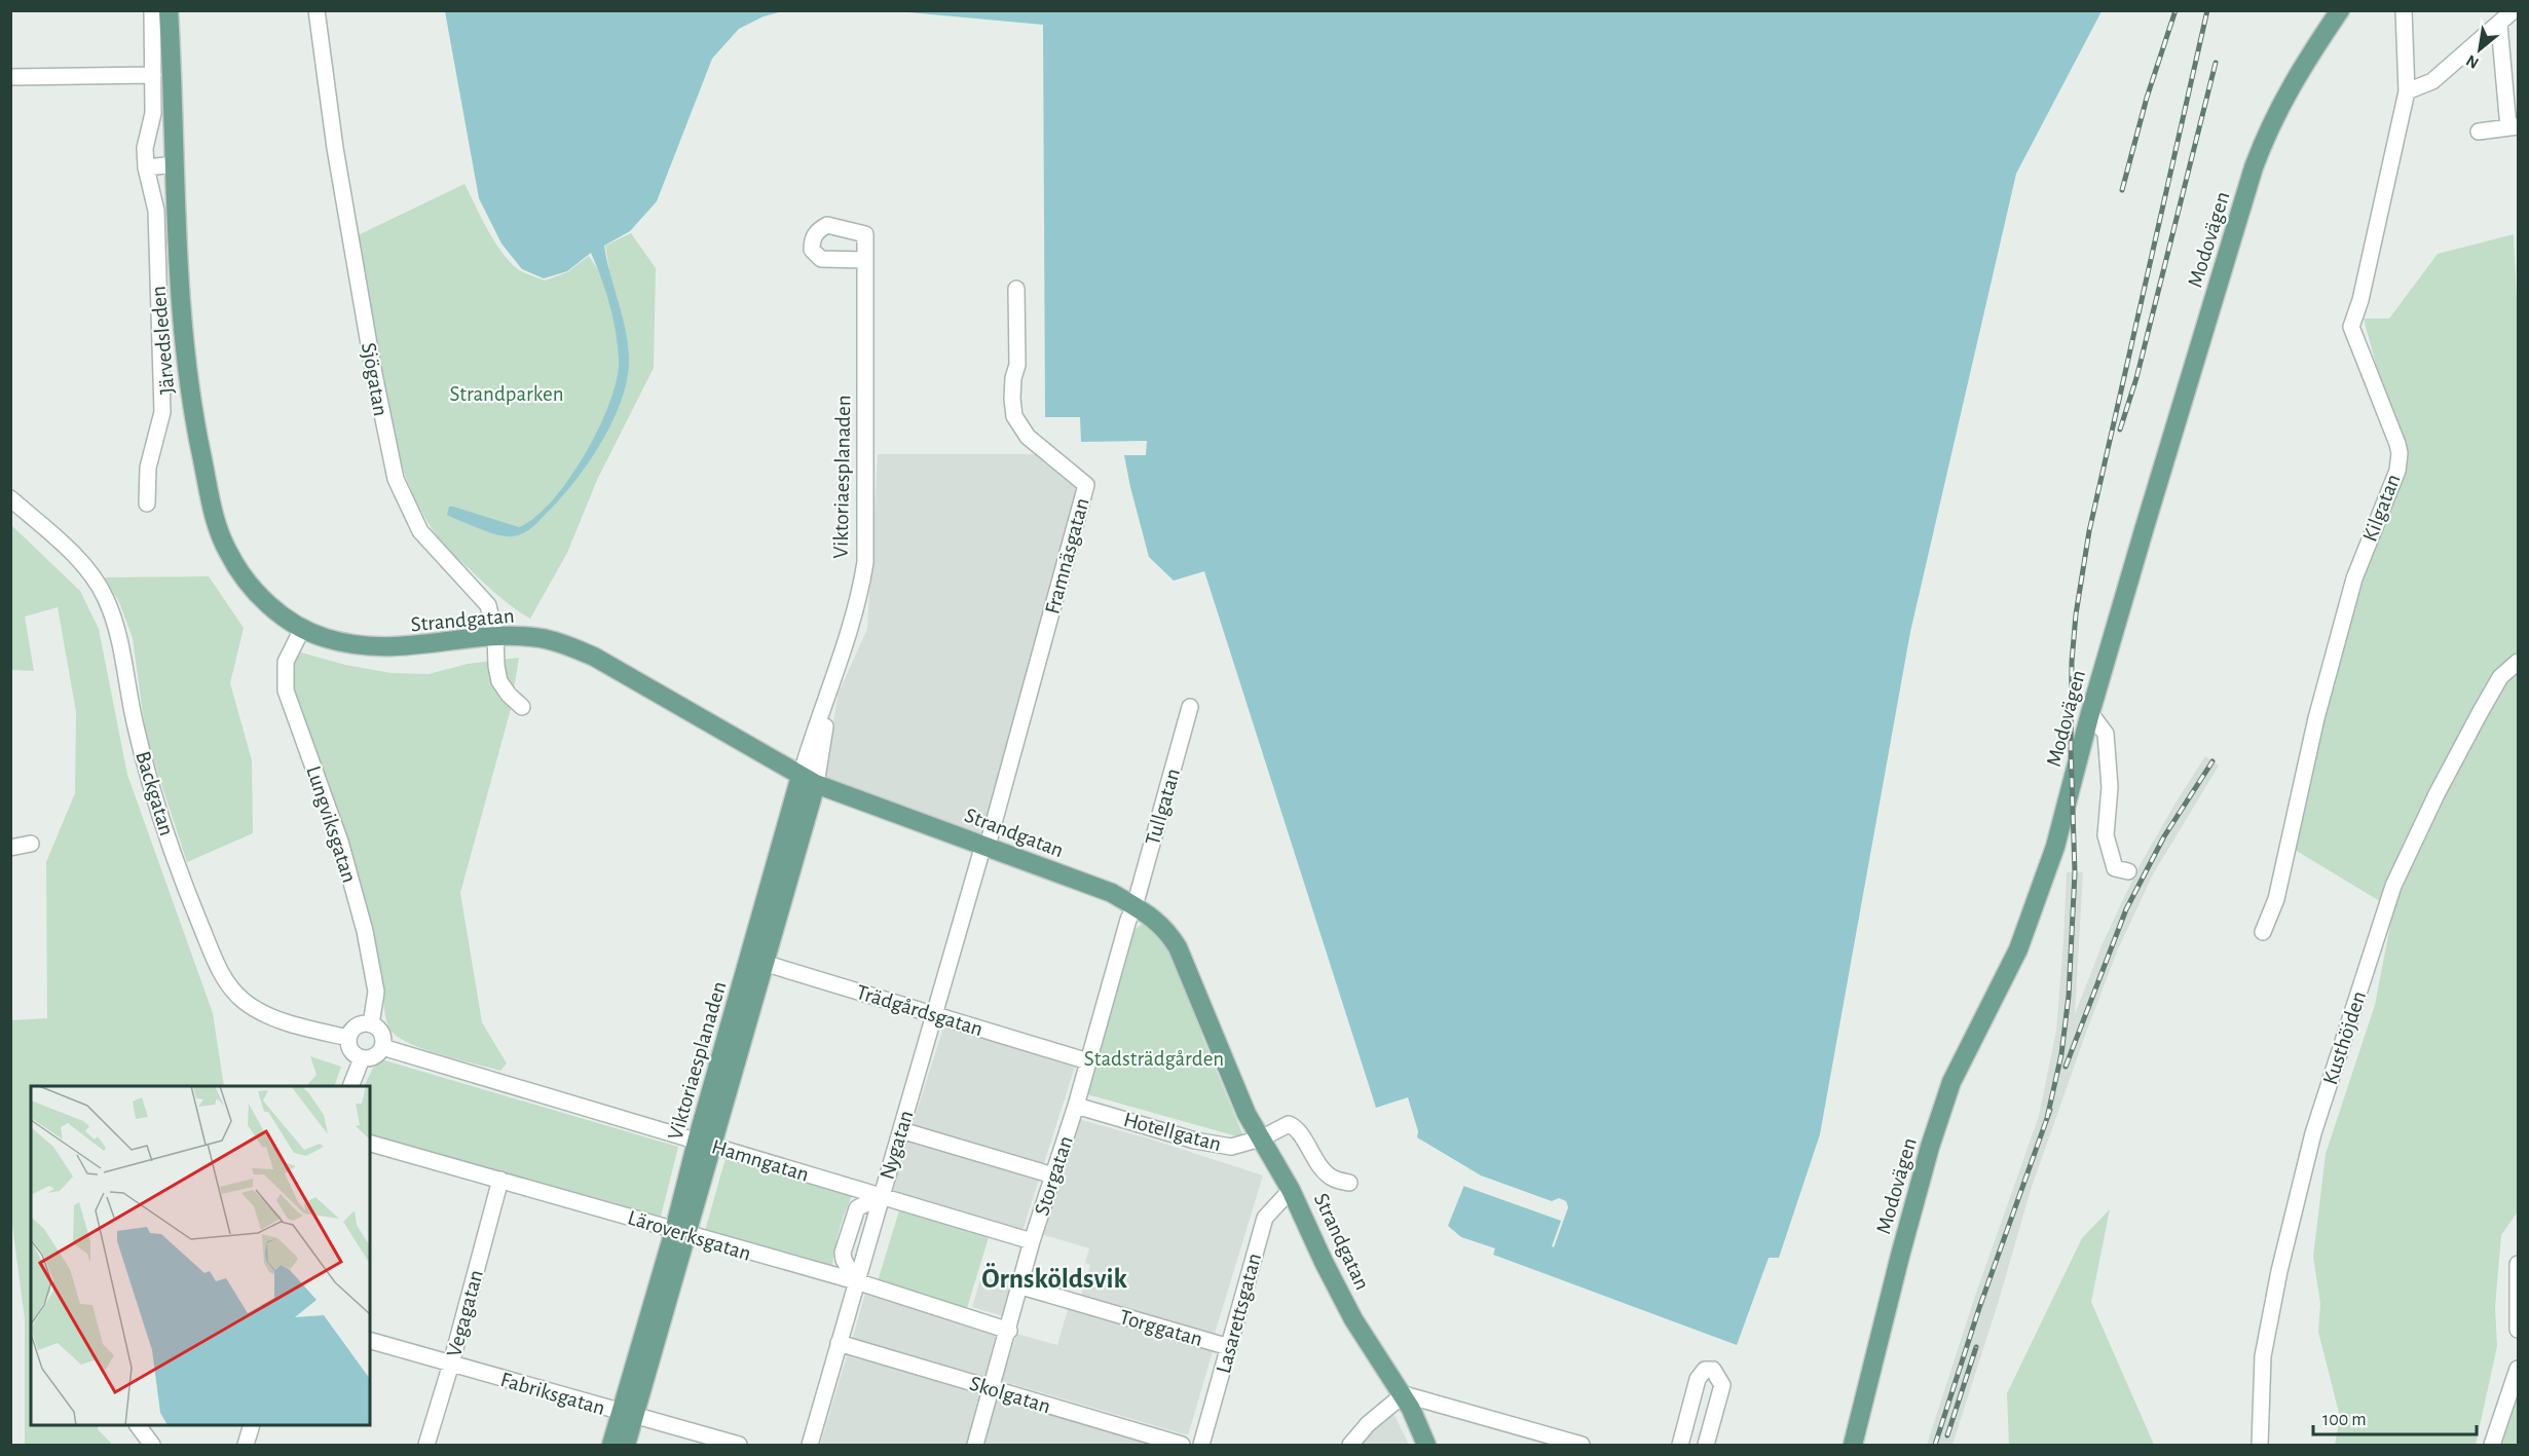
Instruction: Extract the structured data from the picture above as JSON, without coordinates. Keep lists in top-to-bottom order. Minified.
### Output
{"streets":{"main road":["Modovägen","Järvedsleden","Viktoriaesplanaden","Strandgatan"],"street":["Sjögatan","Kilgatan","Framnäsgatan","Backgatan","Tullgatan","Lungviksgatan","Trädgårdsgatan","Kusthöjden","Hotellgatan","Nygatan","Hamngatan","Storgatan","Läroverksgatan","Vegagatan","Lasarettsgatan","Torggatan","Fabriksgatan","Skolgatan"]},"crossings":[["Järvedsleden","Strandgatan"],["Järvedsleden","Lungviksgatan"],["Sjögatan","Strandgatan"],["Viktoriaesplanaden","Strandgatan"],["Viktoriaesplanaden","Trädgårdsgatan"],["Viktoriaesplanaden","Hamngatan"],["Viktoriaesplanaden","Läroverksgatan"],["Viktoriaesplanaden","Fabriksgatan"],["Framnäsgatan","Strandgatan"],["Framnäsgatan","Nygatan"],["Strandgatan","Tullgatan"],["Strandgatan","Lungviksgatan"],["Strandgatan","Hotellgatan"],["Strandgatan","Nygatan"],["Strandgatan","Storgatan"],["Strandgatan","Lasarettsgatan"],["Backgatan","Lungviksgatan"],["Backgatan","Hamngatan"],["Tullgatan","Storgatan"],["Lungviksgatan","Hamngatan"],["Trädgårdsgatan","Nygatan"],["Trädgårdsgatan","Storgatan"],["Hotellgatan","Storgatan"],["Nygatan","Hamngatan"],["Hamngatan","Storgatan"],["Storgatan","Läroverksgatan"],["Storgatan","Torggatan"],["Storgatan","Skolgatan"],["Läroverksgatan","Vegagatan"],["Vegagatan","Fabriksgatan"],["Lasarettsgatan","Torggatan"]],"districts":["Örnsköldsvik"],"parks":["Strandparken","Stadsträdgården"],"scale_bar":"100 m","north":"bottom left"}
